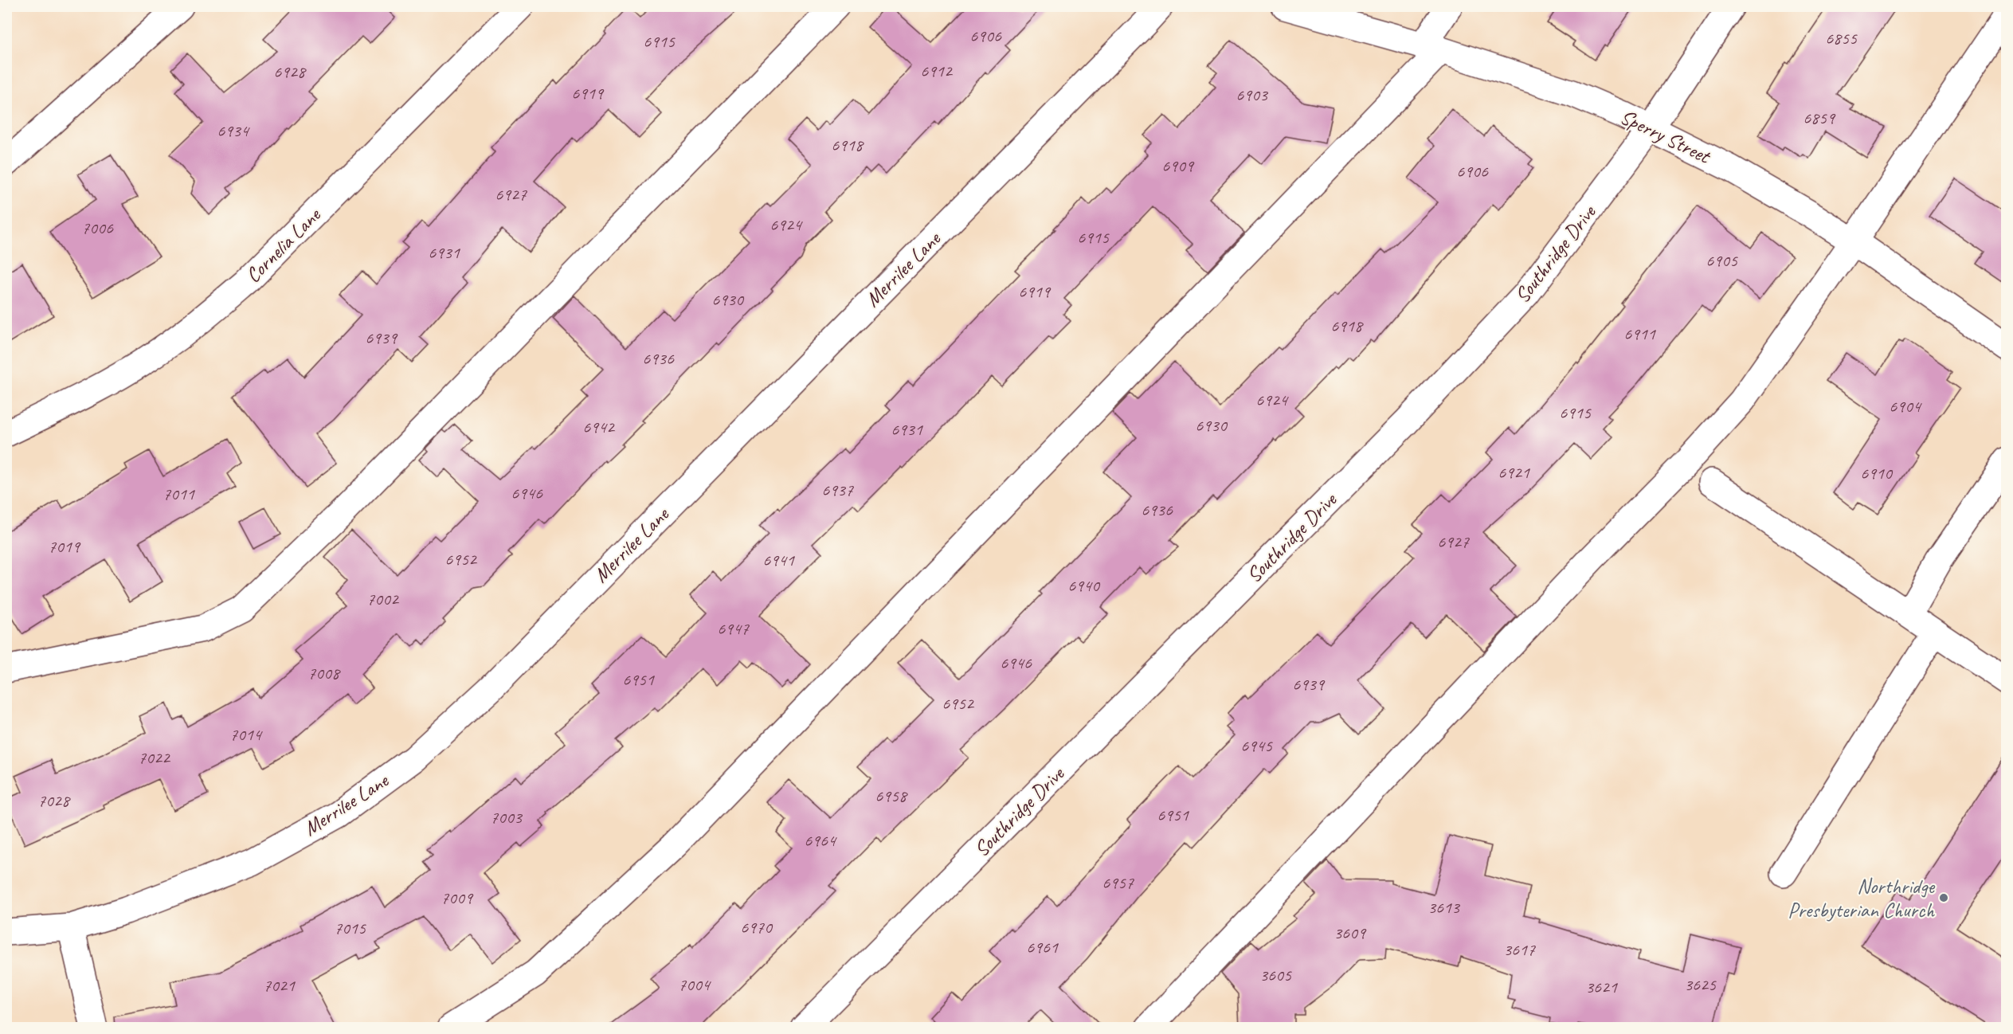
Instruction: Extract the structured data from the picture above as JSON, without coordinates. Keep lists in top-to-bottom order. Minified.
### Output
{"streets":{"street":["Sperry Street","Cornelia Lane","Southridge Drive","Merrilee Lane"]},"crossings":[["Sperry Street","Southridge Drive"]],"places":["Northridge Presbyterian Church"],"house_numbers":["6906","6855","6915","6912","6928","6919","6903","6859","6934","6918","6909","6906","6927","6924","7006","6915","6931","6905","6919","6930","6918","6911","6939","6936","6924","6904","6915","6930","6942","6931","6921","6910","6937","6946","7011","6936","6927","7019","6952","6941","6940","7002","6947","6946","7008","6951","6939","6952","7014","6945","7022","6958","7028","6951","7003","6964","6957","7009","3613","6970","7015","3609","6961","3617","3605","7004","3625","7021","3621"]}
